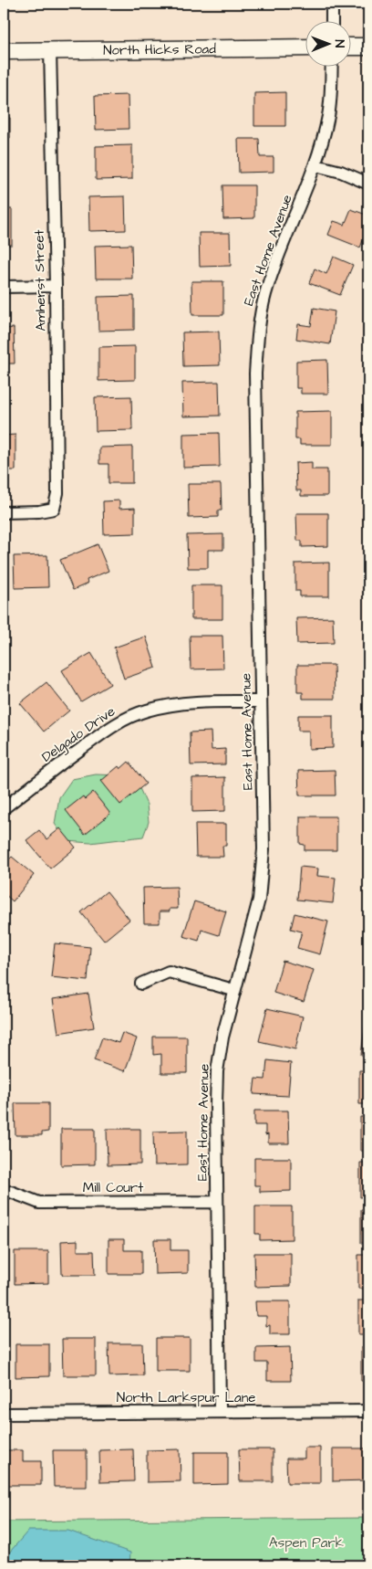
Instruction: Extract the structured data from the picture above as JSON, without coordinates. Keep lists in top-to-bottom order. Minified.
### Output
{"streets":{"main road":["North Hicks Road"],"street":["East Home Avenue","Amherst Street","Delgado Drive","Mill Court","North Larkspur Lane"]},"crossings":[["North Hicks Road","Amherst Street"],["East Home Avenue","Delgado Drive"],["East Home Avenue","Mill Court"],["East Home Avenue","North Larkspur Lane"]],"parks":["Aspen Park"],"north":"right"}
